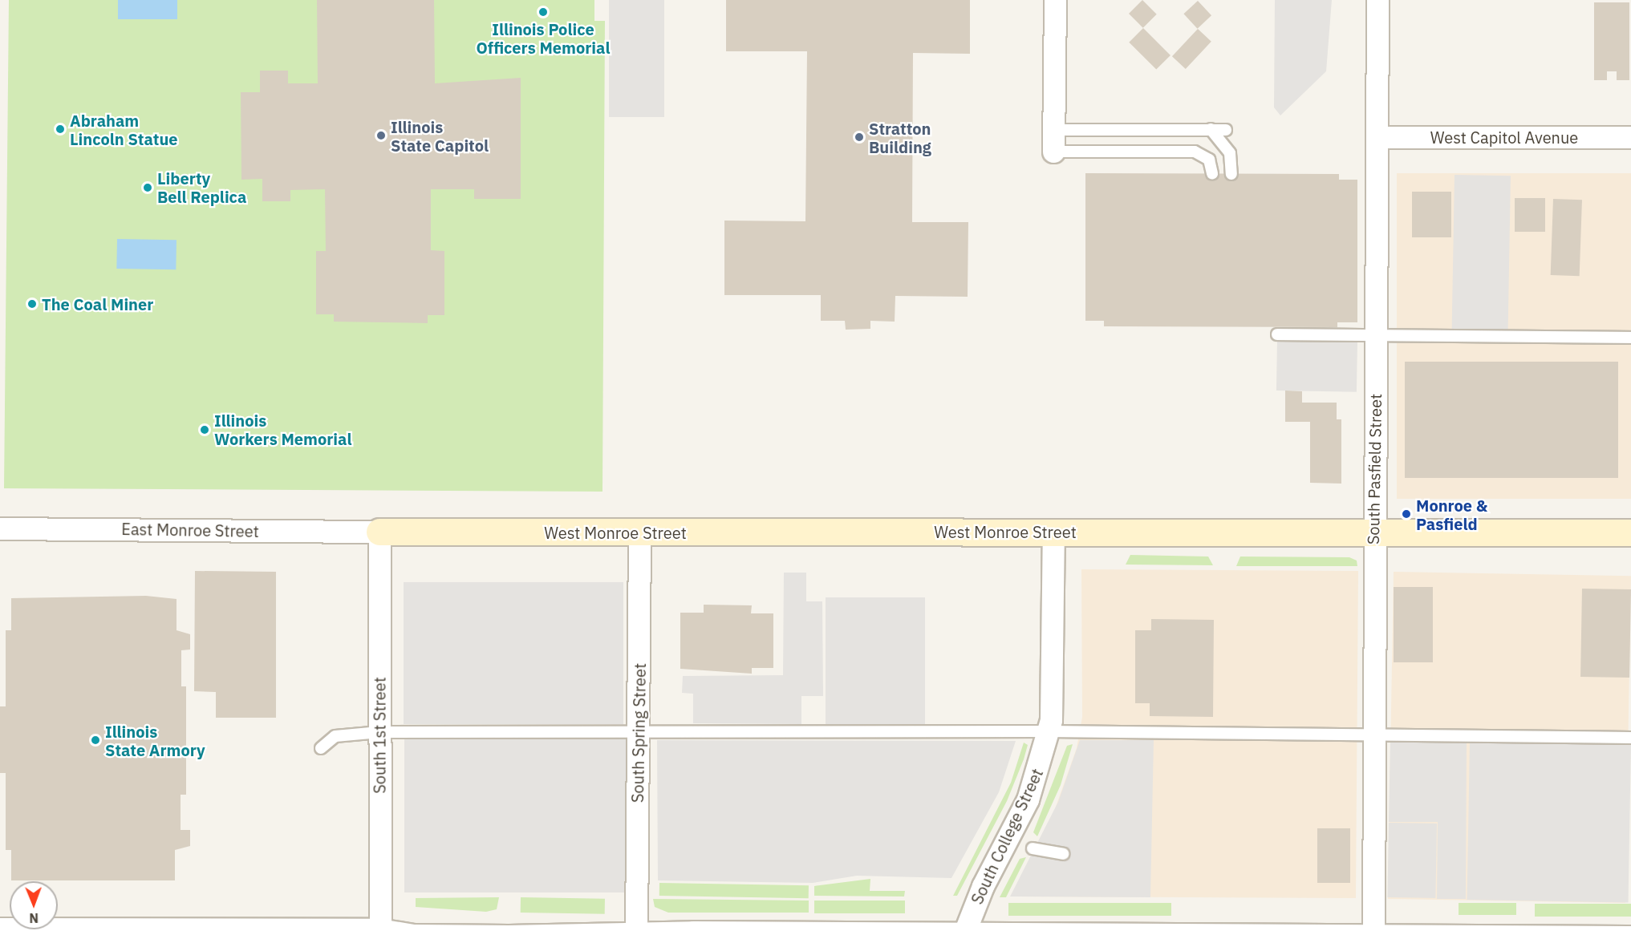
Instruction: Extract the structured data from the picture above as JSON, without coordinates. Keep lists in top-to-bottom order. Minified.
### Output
{"streets":{"street":["West Capitol Avenue","South Pasfield Street","East Monroe Street","West Monroe Street","South Spring Street","South 1st Street","South College Street"]},"crossings":[["West Capitol Avenue","South Pasfield Street"],["South Pasfield Street","West Monroe Street"],["East Monroe Street","West Monroe Street"],["East Monroe Street","South 1st Street"],["West Monroe Street","South Spring Street"],["West Monroe Street","South 1st Street"],["West Monroe Street","South College Street"]],"places":["Illinois Police Officers Memorial","Abraham Lincoln Statue","Illinois State Capitol","Stratton Building","Liberty Bell Replica","The Coal Miner","Illinois Workers Memorial","Monroe & Pasfield","Illinois State Armory"],"north":"bottom"}
